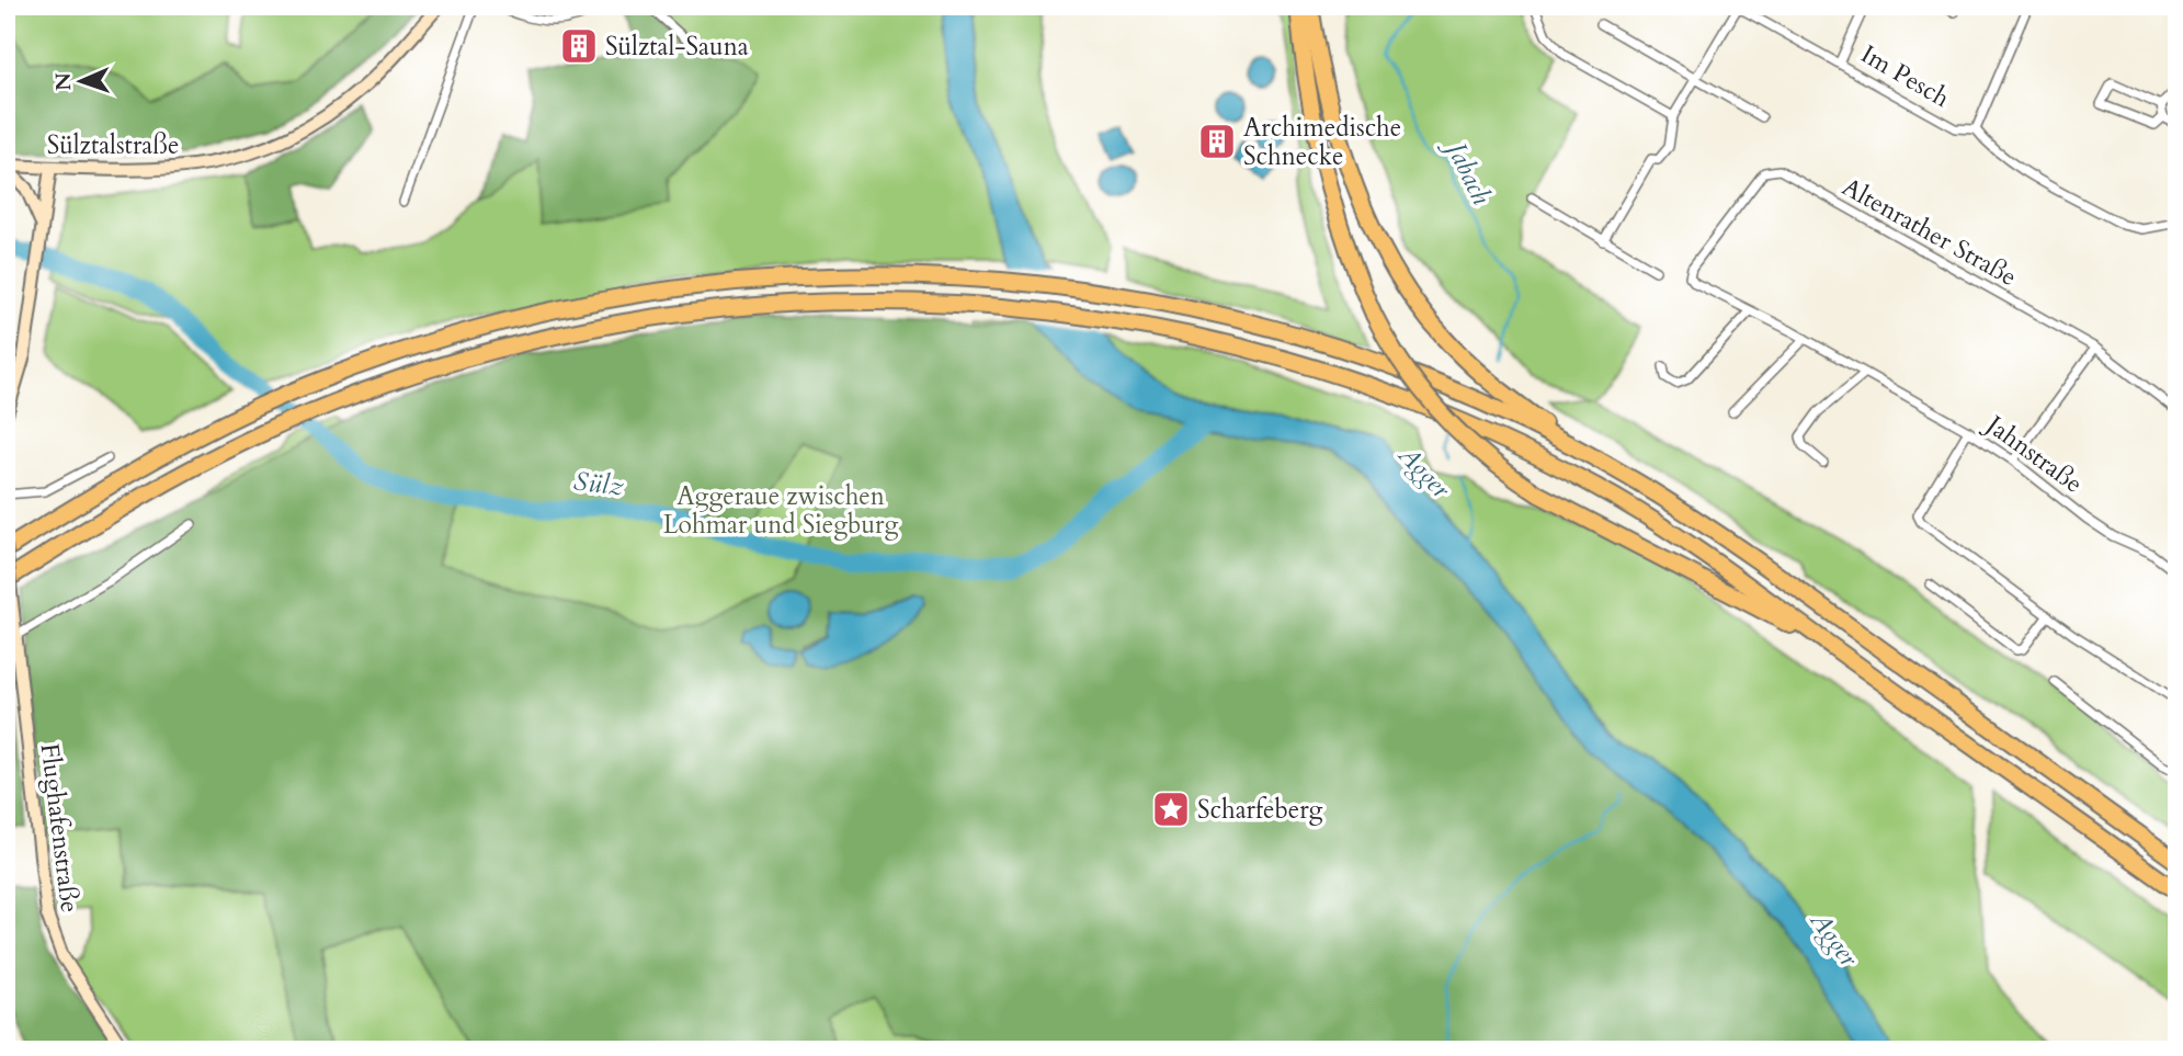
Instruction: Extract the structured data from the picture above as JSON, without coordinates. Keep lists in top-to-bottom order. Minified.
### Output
{"streets":{"main road":["Sülztalstraße","Flughafenstraße"],"street":["Im Pesch","Altenrather Straße","Jahnstraße"]},"crossings":[["Altenrather Straße","Jahnstraße"]],"water":["Jabach","Agger","Sülz"],"parks":["Aggeraue zwischen Lohmar und Siegburg"],"places":{"building":["Sülztal-Sauna","Archimedische Schnecke"],"place":["Scharfeberg"]},"north":"left"}
